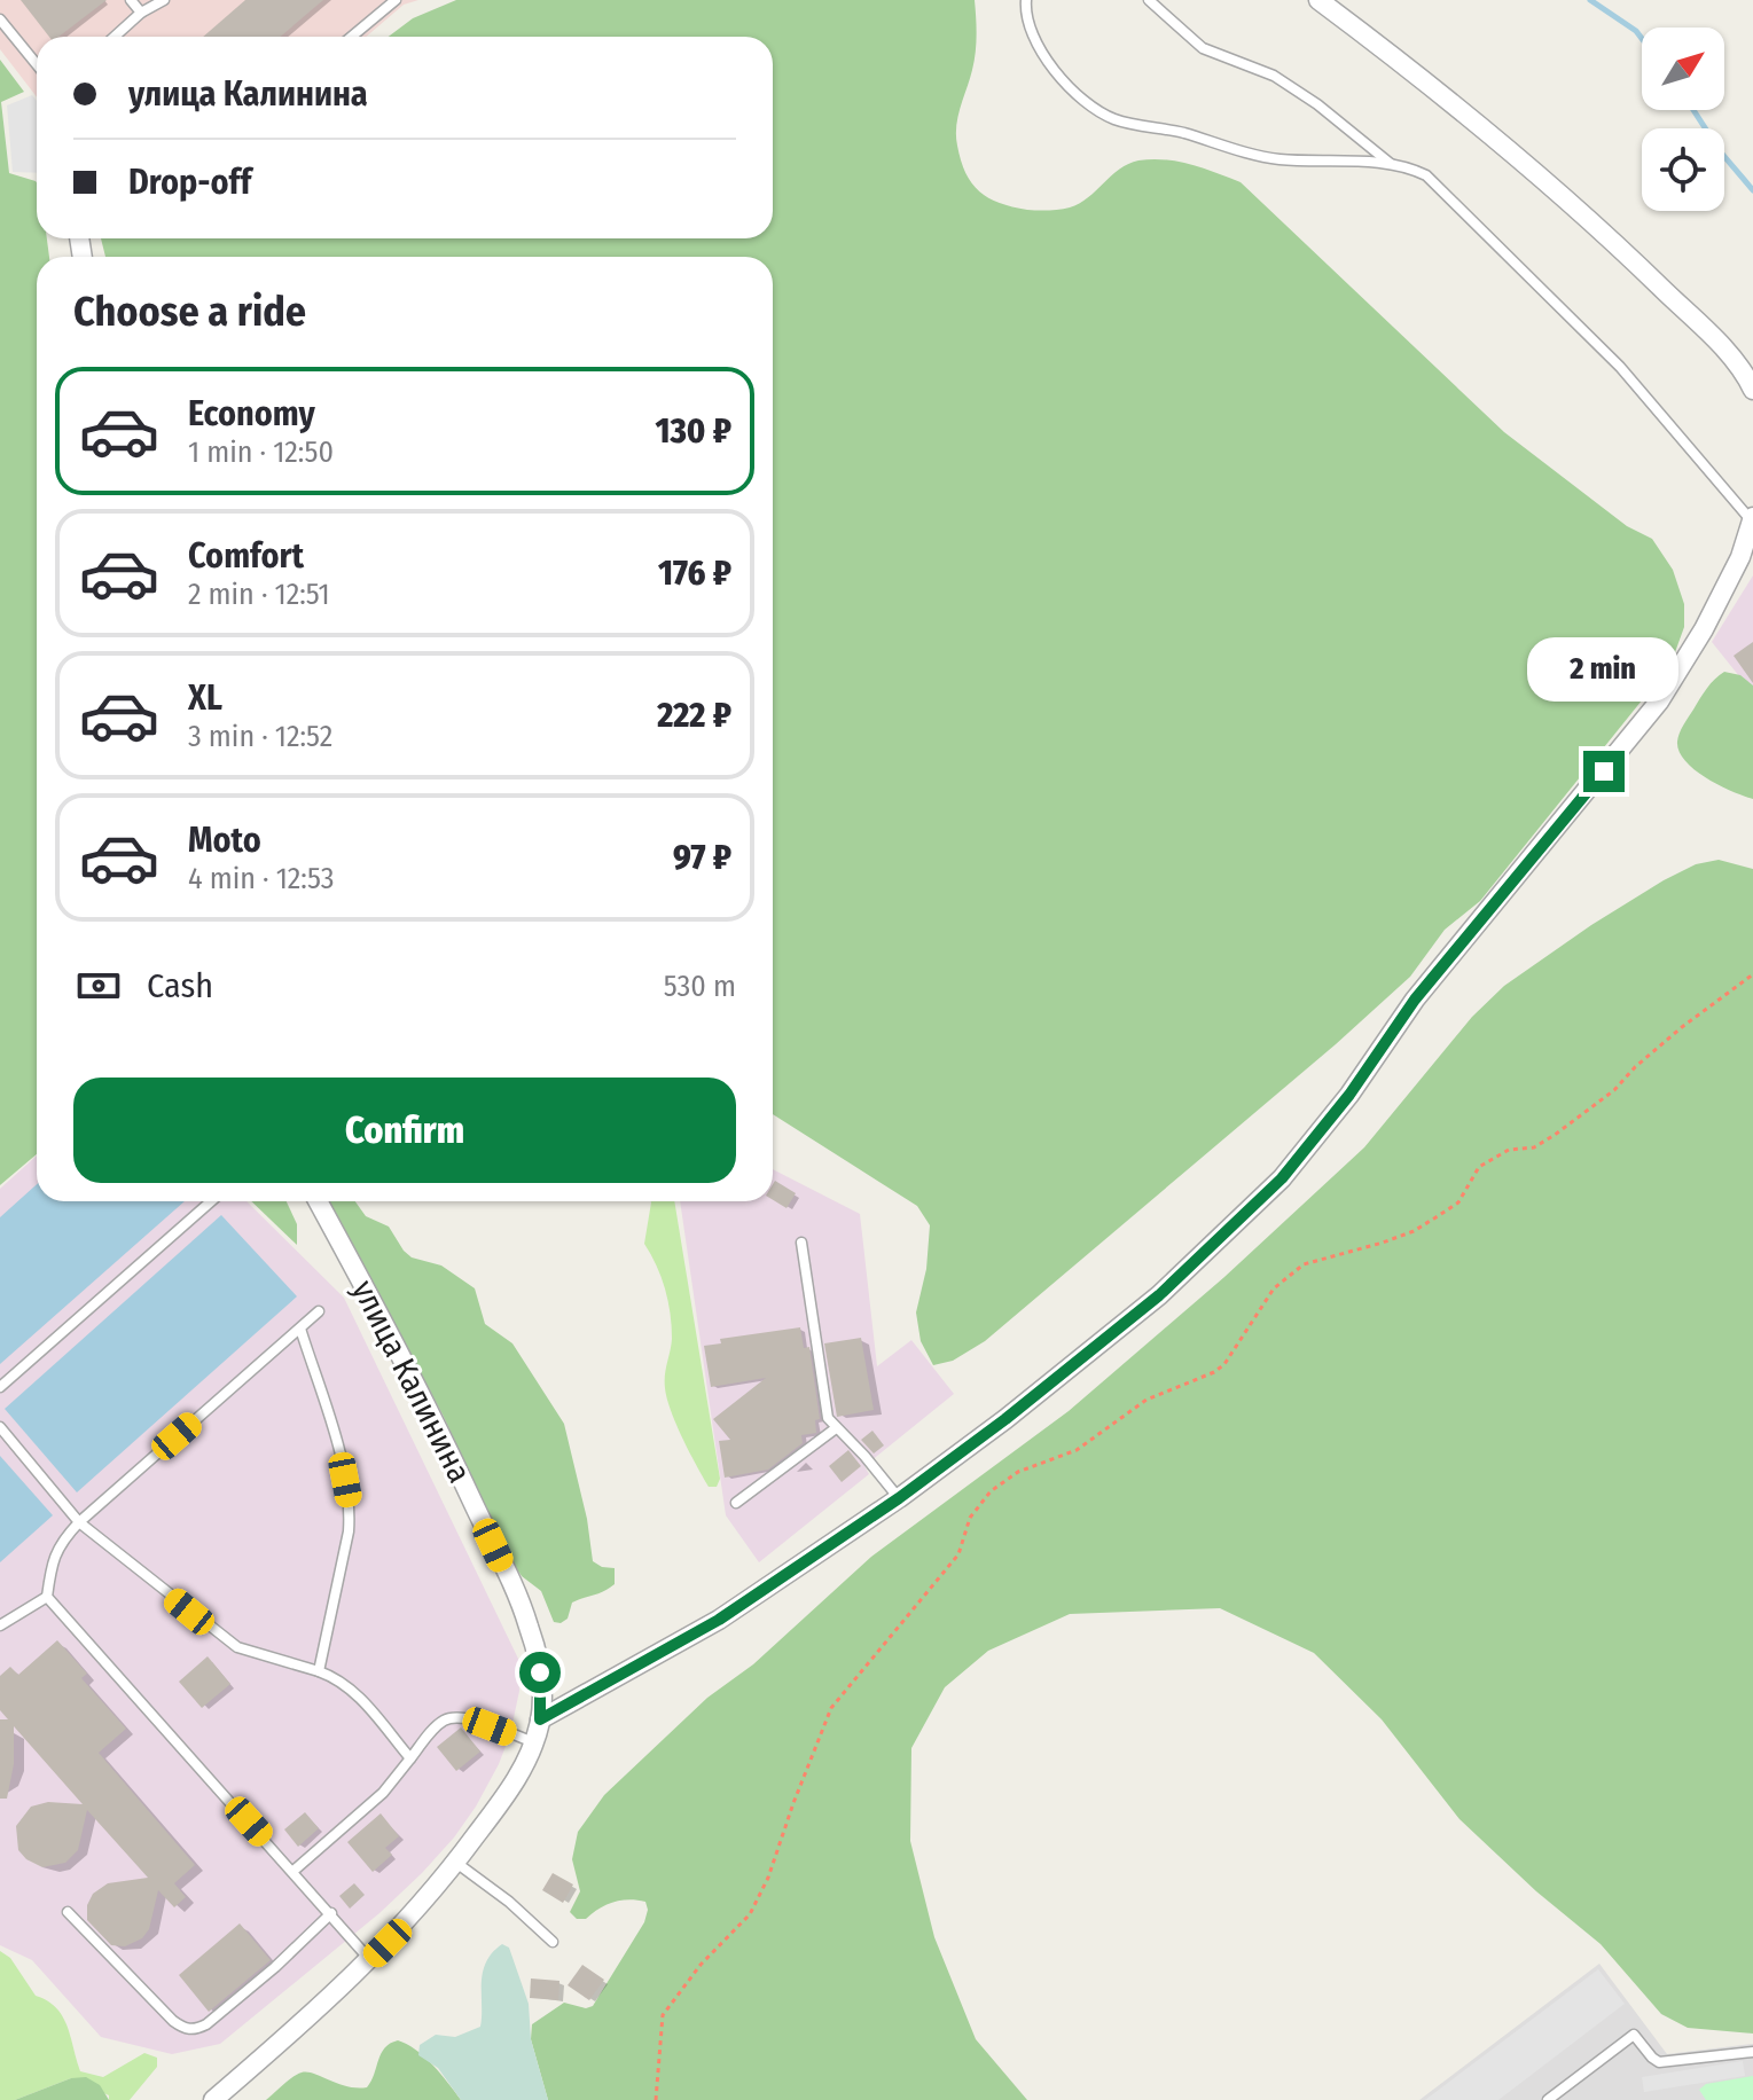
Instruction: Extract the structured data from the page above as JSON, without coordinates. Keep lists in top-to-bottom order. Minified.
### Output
{"streets":{"street":["улица Калинина"]},"north":"top right","page":{"banner":["улица Калинина","Drop-off"],"heading":"Choose a ride","list":[{"name":"Economy","note":"1 min · 12:50","value":"130 ₽"},{"name":"Comfort","note":"2 min · 12:51","value":"176 ₽"},{"name":"XL","note":"3 min · 12:52","value":"222 ₽"},{"name":"Moto","note":"4 min · 12:53","value":"97 ₽"}],"bubble":"2 min","pay":["Cash","530 m"],"buttons":"Confirm"}}
